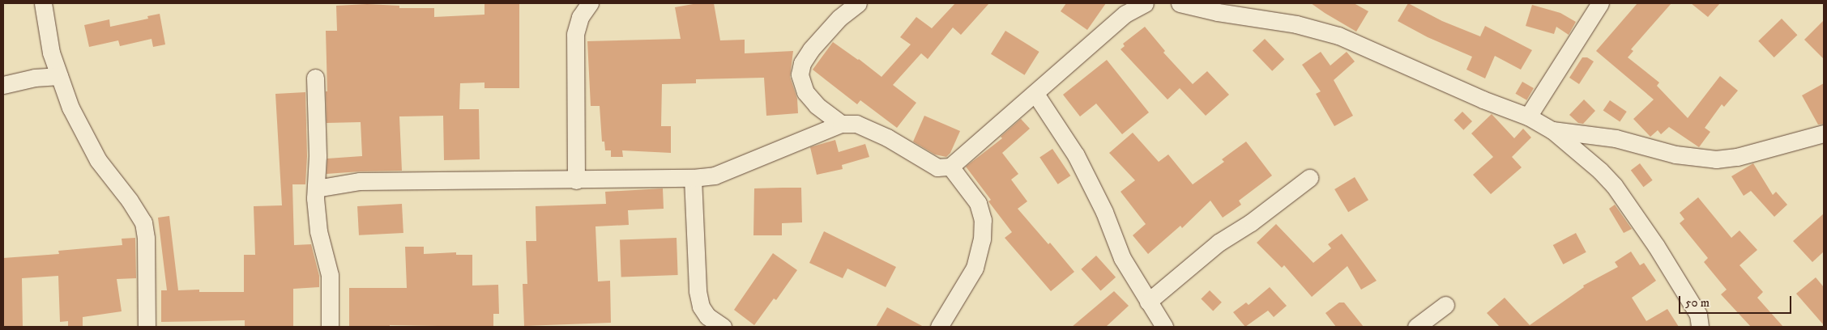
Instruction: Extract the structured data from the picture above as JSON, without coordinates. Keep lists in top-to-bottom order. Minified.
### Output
{"scale_bar":"50 m"}
